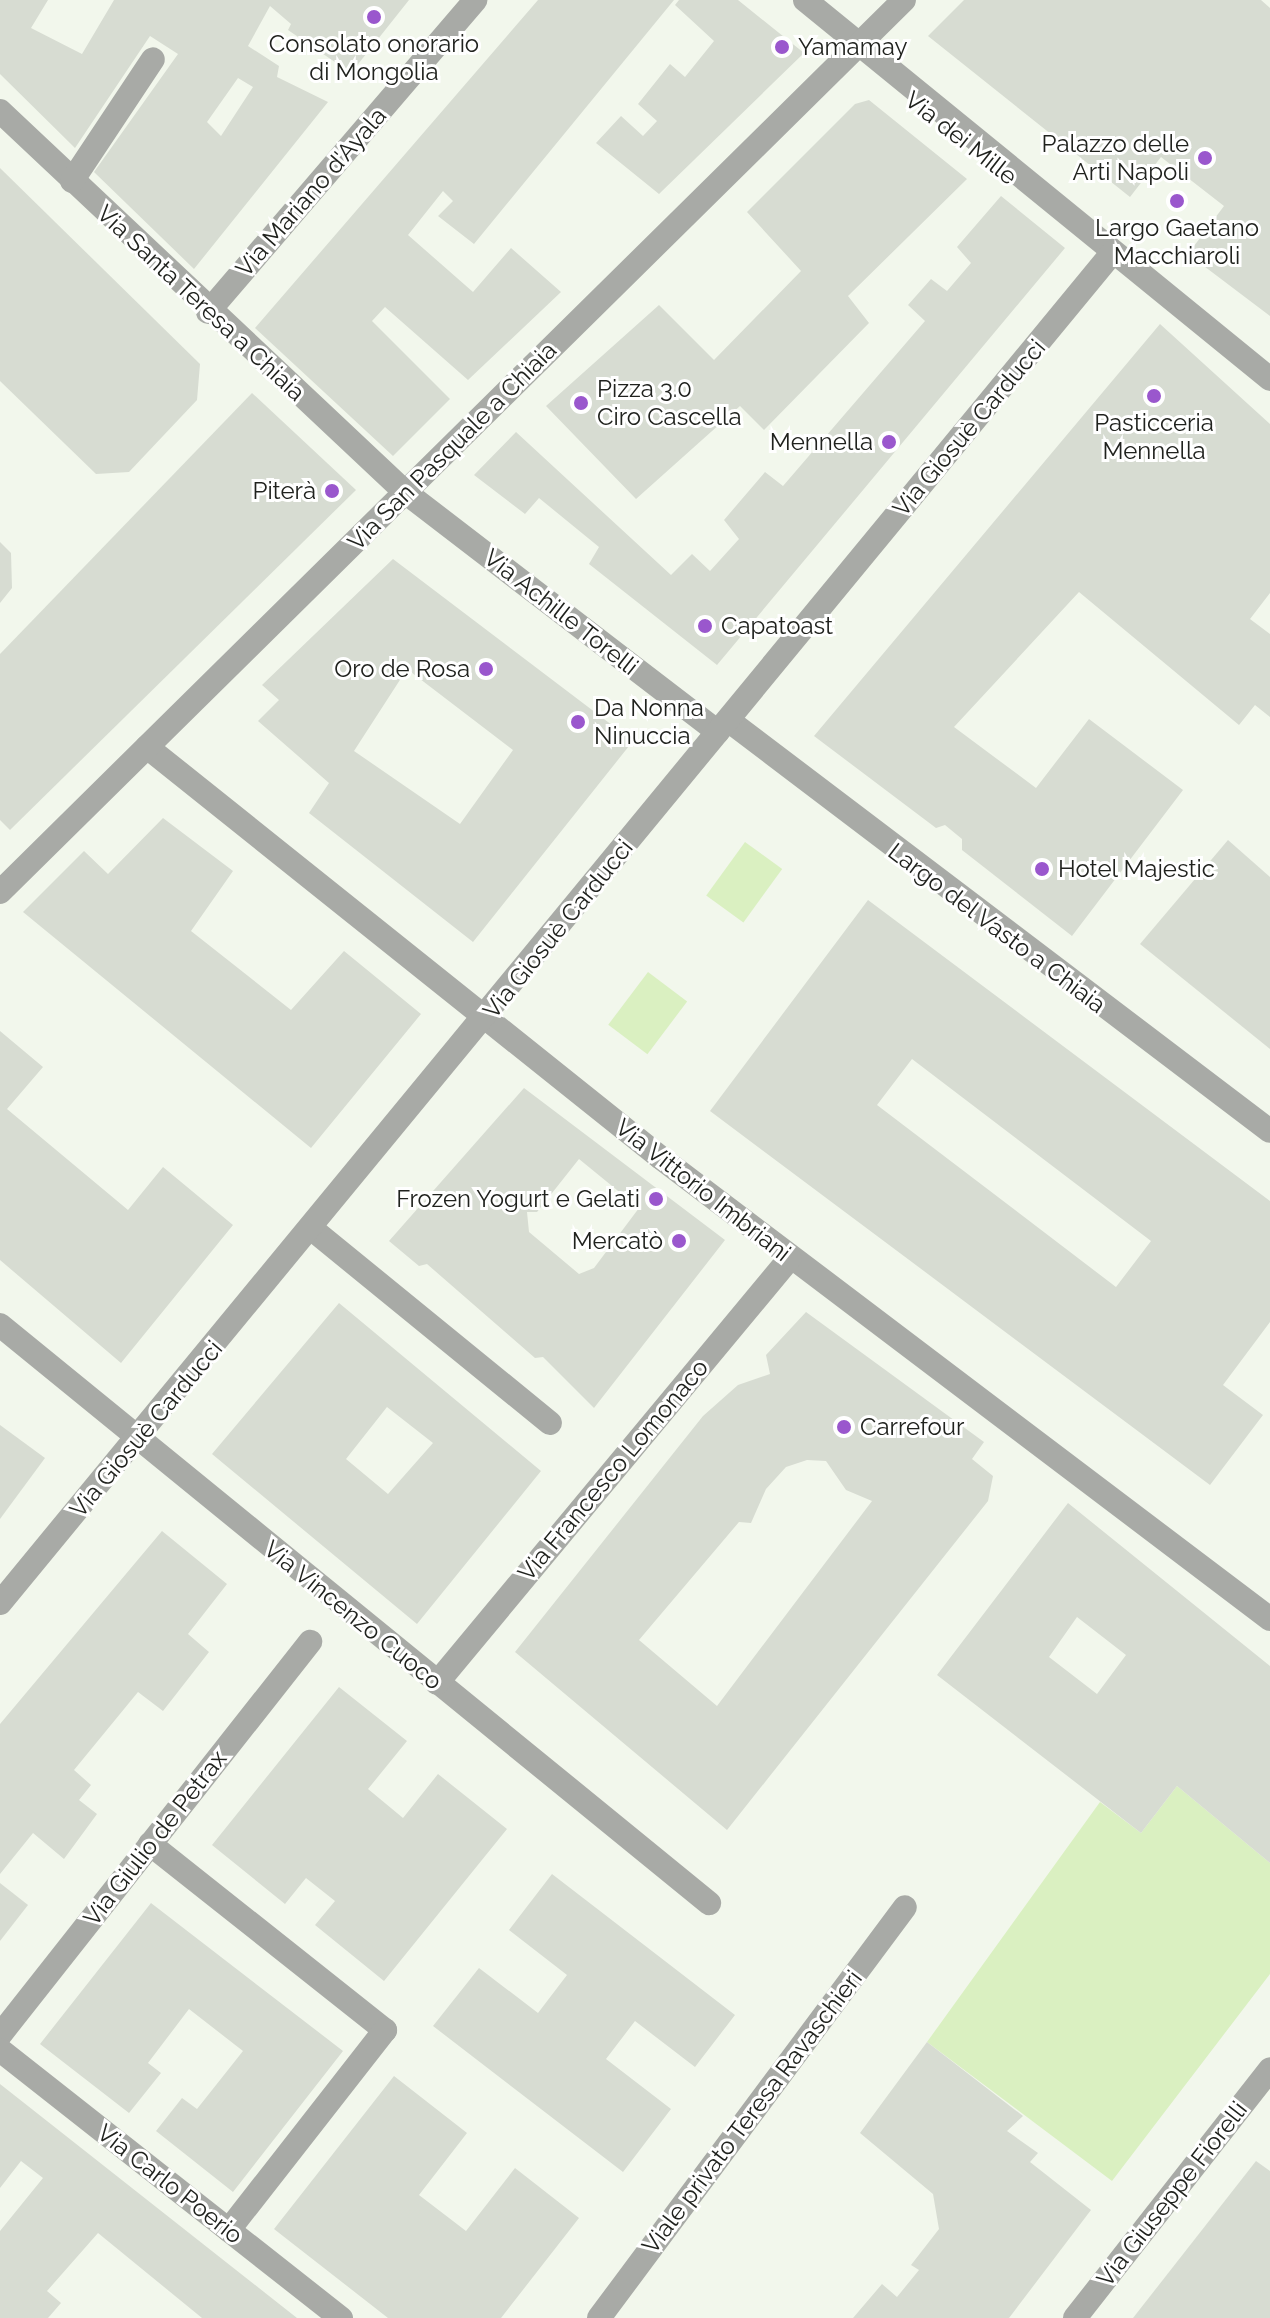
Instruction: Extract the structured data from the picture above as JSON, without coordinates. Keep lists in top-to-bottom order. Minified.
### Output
{"streets":{"street":["Via dei Mille","Via Mariano d'Ayala","Via Santa Teresa a Chiaia","Via Giosuè Carducci","Via San Pasquale a Chiaia","Via Achille Torelli","Largo del Vasto a Chiaia","Via Vittorio Imbriani","Via Francesco Lomonaco","Via Vincenzo Cuoco","Via Giulio de Petrax","Viale privato Teresa Ravaschieri","Via Carlo Poerio","Via Giuseppe Fiorelli"]},"crossings":[["Via dei Mille","Via Giosuè Carducci"],["Via dei Mille","Via San Pasquale a Chiaia"],["Via Mariano d'Ayala","Via Santa Teresa a Chiaia"],["Via Santa Teresa a Chiaia","Via San Pasquale a Chiaia"],["Via Santa Teresa a Chiaia","Via Achille Torelli"],["Via Giosuè Carducci","Via Achille Torelli"],["Via Giosuè Carducci","Largo del Vasto a Chiaia"],["Via Giosuè Carducci","Via Vittorio Imbriani"],["Via Giosuè Carducci","Via Vincenzo Cuoco"],["Via San Pasquale a Chiaia","Via Achille Torelli"],["Via San Pasquale a Chiaia","Via Vittorio Imbriani"],["Via Achille Torelli","Largo del Vasto a Chiaia"],["Via Vittorio Imbriani","Via Francesco Lomonaco"],["Via Francesco Lomonaco","Via Vincenzo Cuoco"]],"places":["Consolato onorario di Mongolia","Yamamay","Palazzo delle Arti Napoli","Largo Gaetano Macchiaroli","Pasticceria Mennella","Pizza 3.0 Ciro Cascella","Mennella","Piterà","Capatoast","Oro de Rosa","Da Nonna Ninuccia","Hotel Majestic","Frozen Yogurt e Gelati","Mercatò","Carrefour"]}
